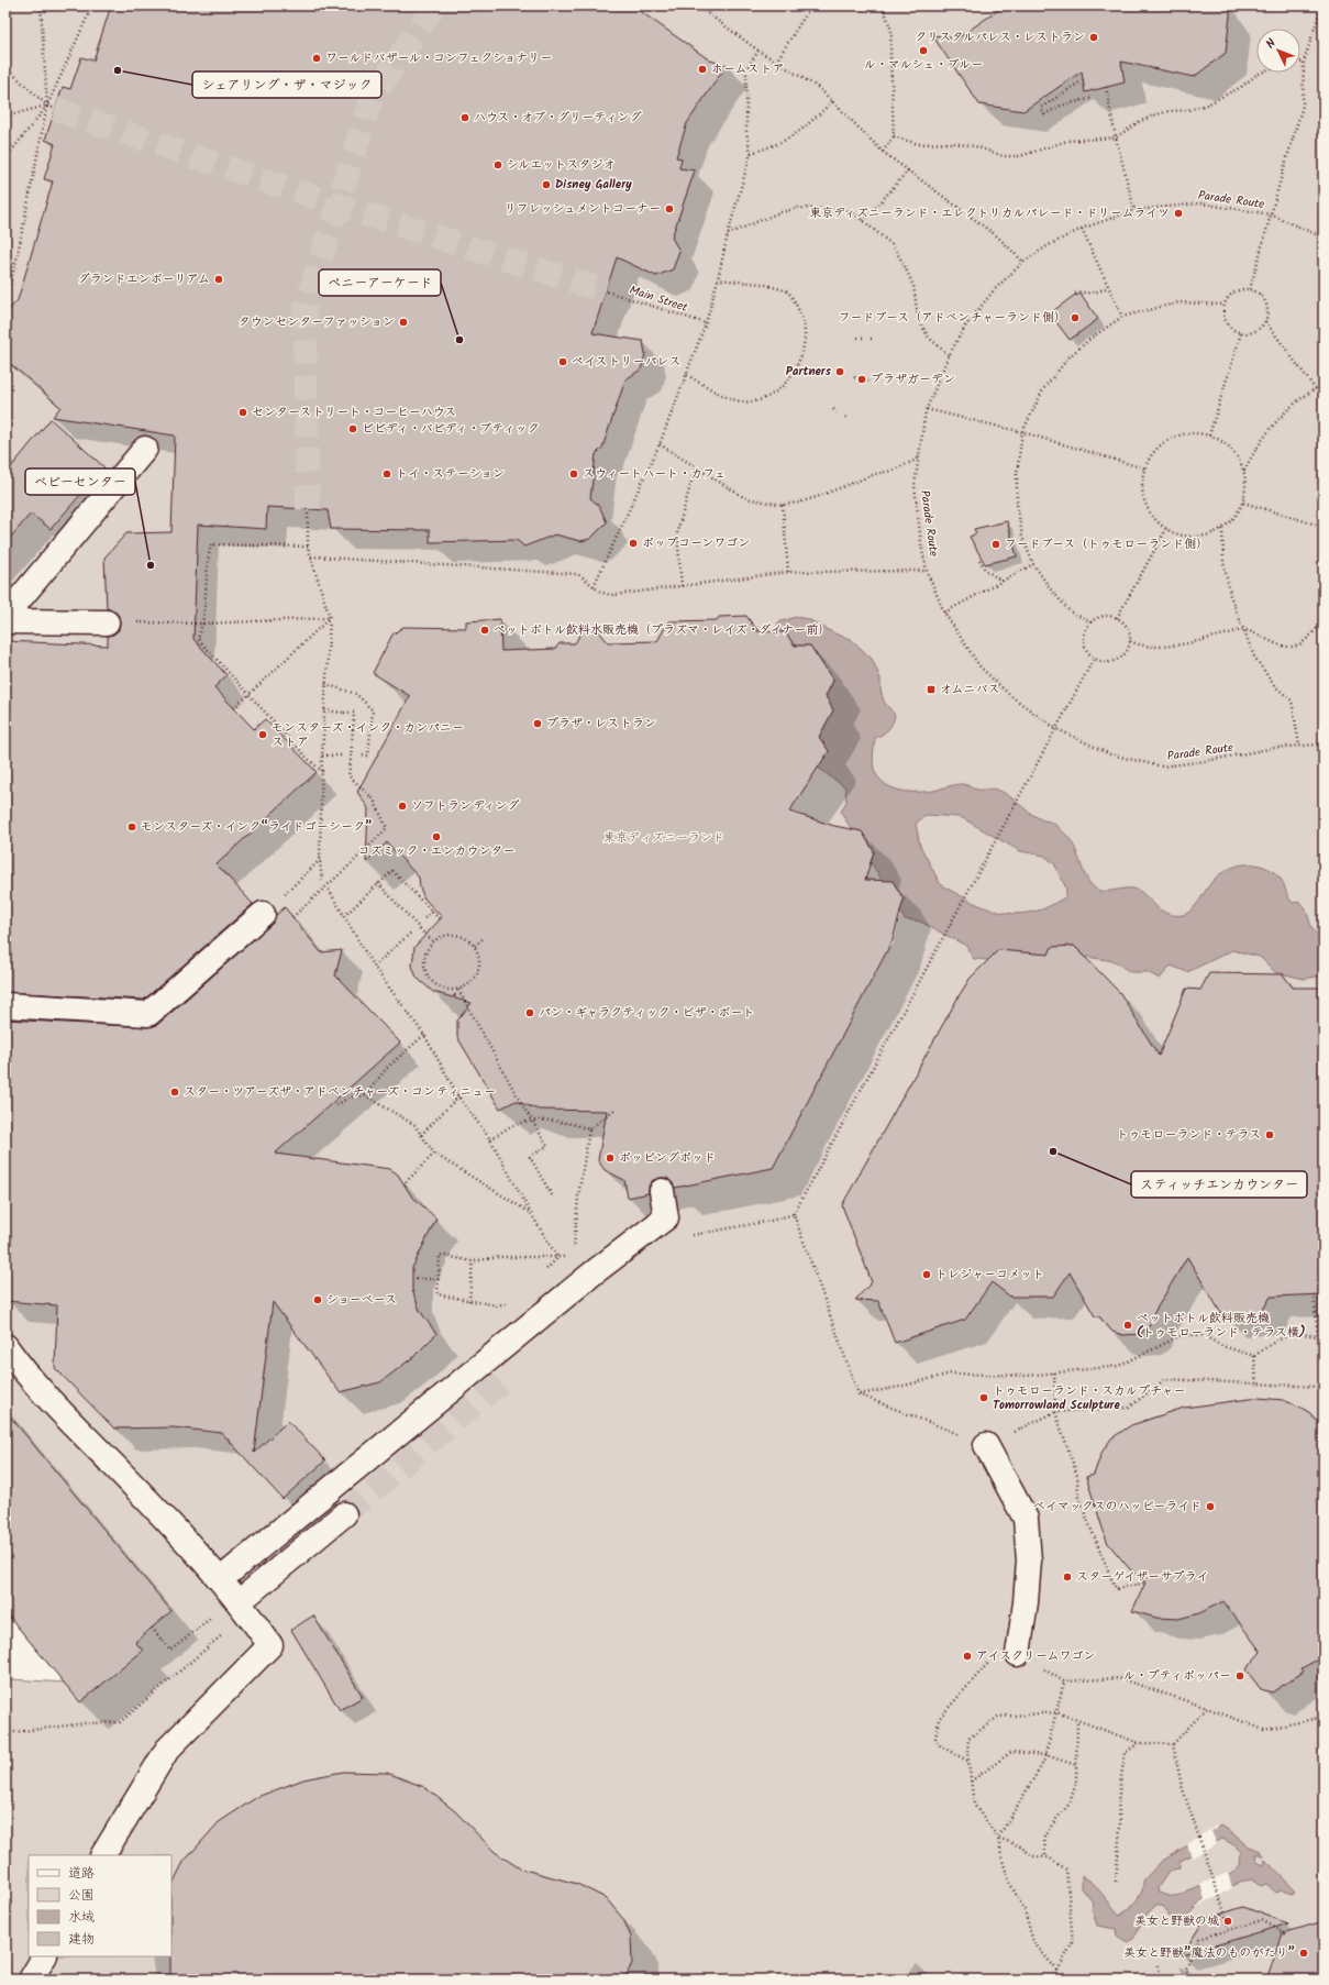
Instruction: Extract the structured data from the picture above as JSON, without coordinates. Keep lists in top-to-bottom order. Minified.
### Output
{"streets":{"path":["Parade Route","Main Street"]},"parks":["東京ディズニーランド"],"places":{"other":["クリスタルパレス・レストラン","ル・マルシェ・ブルー","ワールドバザール・コンフェクショナリー","ホームストア","シェアリング・ザ・マジック","ハウス・オブ・グリーティング","シルエットスタジオ","Disney Gallery","リフレッシュメントコーナー","東京ディズニーランド・エレクトリカルパレード・ドリームライツ","グランドエンポーリアム","フードブース（アドベンチャーランド側）","タウンセンターファッション","ペニーアーケード","ペイストリーパレス","Partners","プラザガーデン","センターストリート・コーヒーハウス","ビビディ・バビディ・ブティック","トイ・ステーション","スウィートハート・カフェ","ポップコーンワゴン","フードブース（トゥモローランド側）","ベビーセンター","ペットボトル飲料水販売機（プラズマ・レイズ・ダイナー前）","プラザ・レストラン","モンスターズ・インク・カンパニー ストア","ソフトランディング","モンスターズ・インク“ライドゴーシーク”","コズミック・エンカウンター","パン・ギャラクティック・ピザ・ポート","スター・ツアーズザ・アドベンチャーズ・コンティニュー","トゥモローランド・テラス","スティッチエンカウンター","ポッピングポッド","トレジャーコメット","ショーベース","ペットボトル飲料販売機 (トゥモローランド・テラス横)","トゥモローランド・スカルプチャー Tomorrowland Sculpture","ベイマックスのハッピーライド","スターゲイザーサプライ","アイスクリームワゴン","ル・プティポッパー","美女と野獣の城","美女と野獣”魔法のものがたり”"],"transit":["オムニバス"]},"legend":["道路","公園","水域","建物"],"north":"top left"}
